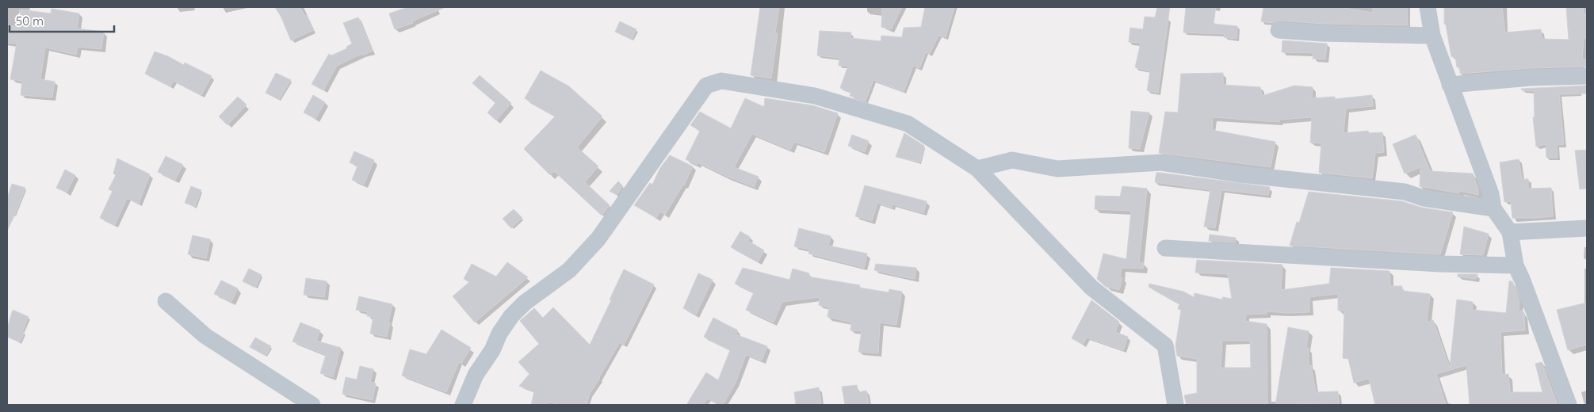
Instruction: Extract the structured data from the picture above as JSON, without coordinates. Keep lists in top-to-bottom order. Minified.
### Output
{"scale_bar":"50 m"}
